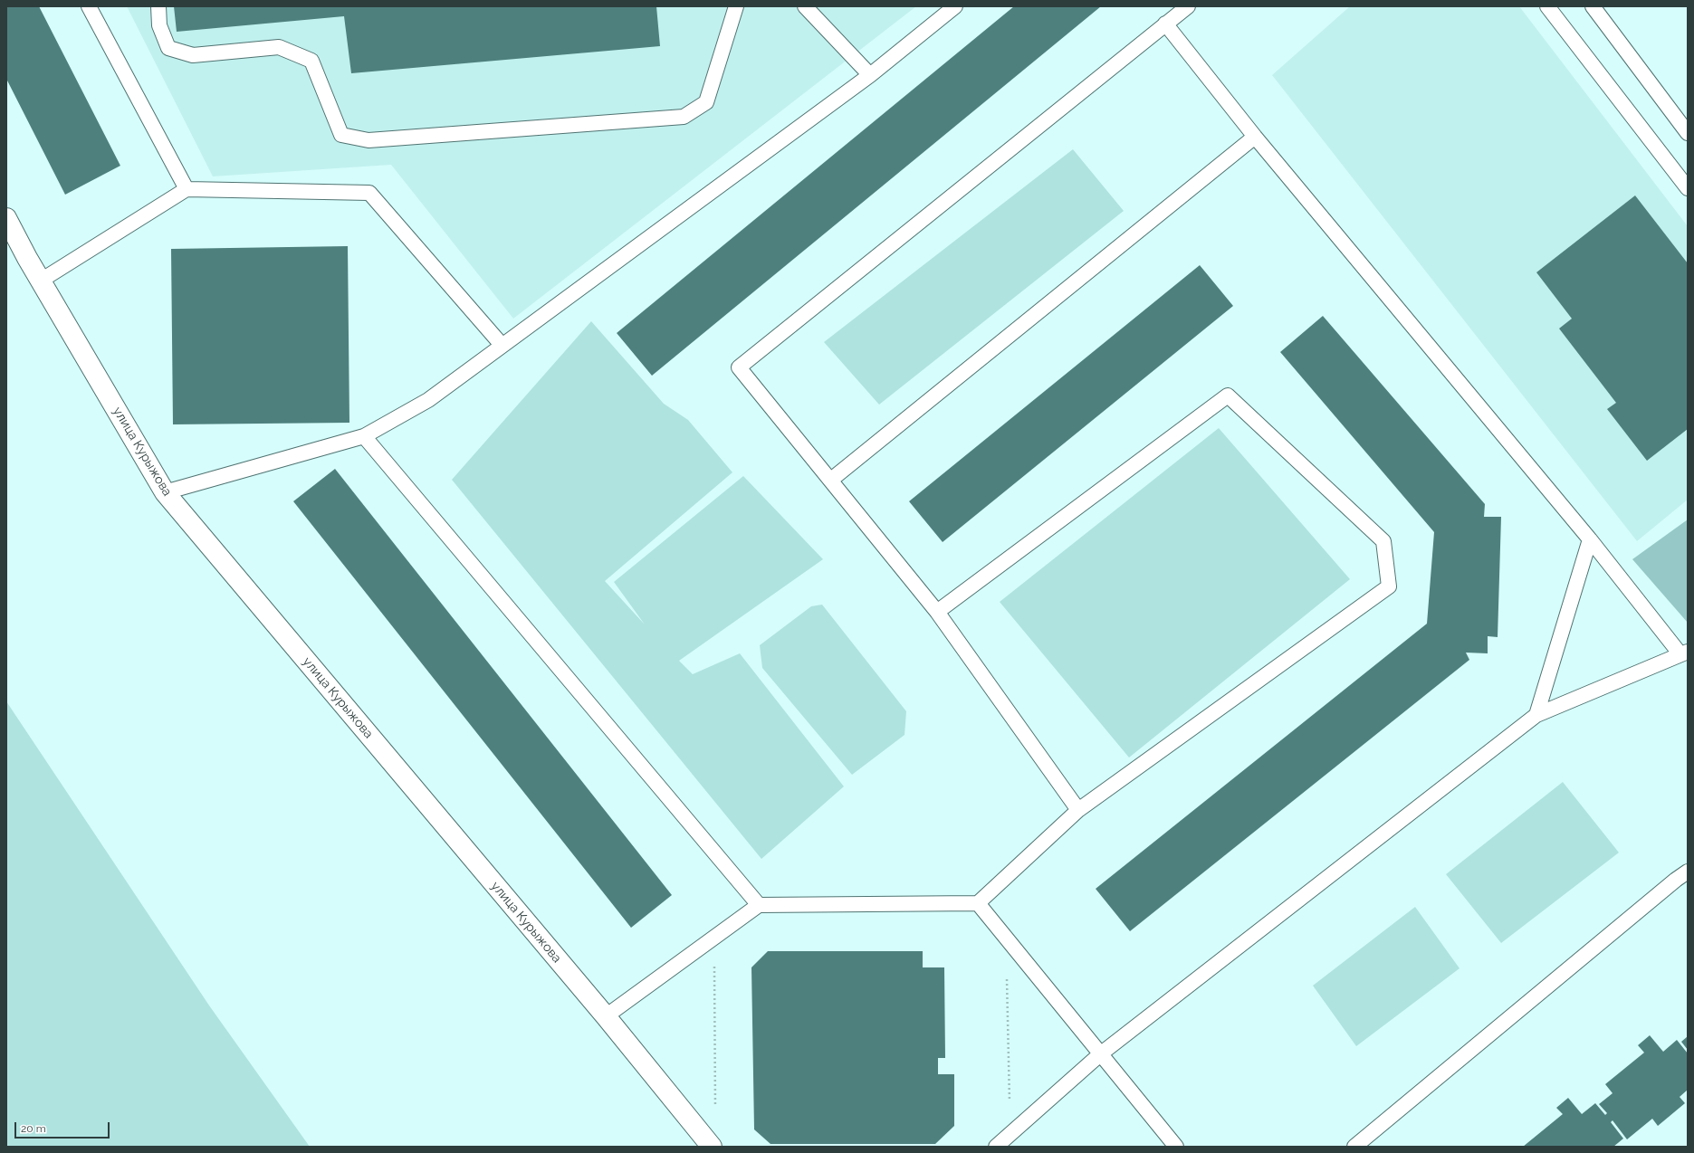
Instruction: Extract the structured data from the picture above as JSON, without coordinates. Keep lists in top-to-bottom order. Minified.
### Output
{"streets":{"street":["улица Курыжова"]},"scale_bar":"20 m"}
